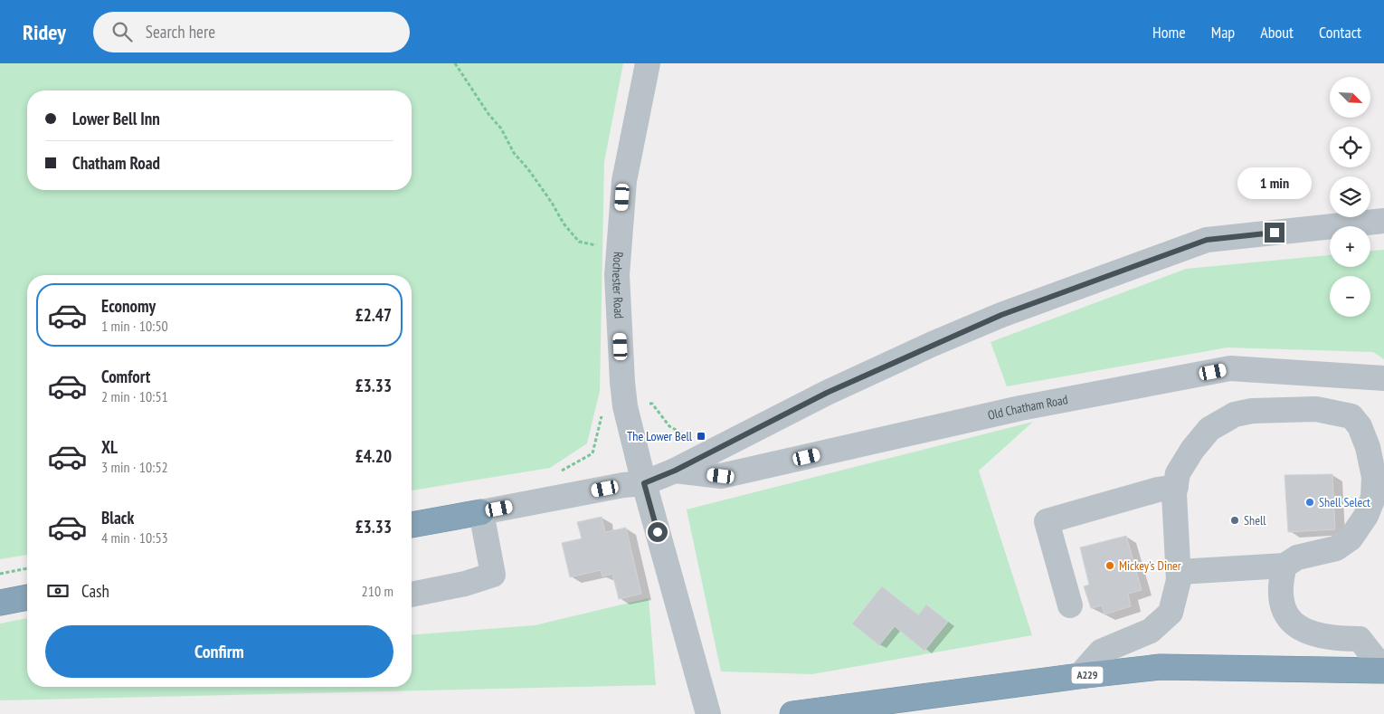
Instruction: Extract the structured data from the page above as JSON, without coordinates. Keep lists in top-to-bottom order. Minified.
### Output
{"streets":{"highway":["A229"],"street":["Rochester Road","Old Chatham Road"]},"places":{"transit":["The Lower Bell"],"other":["Shell Select","Shell","Mickey's Diner"]},"north":"bottom right","page":{"header":"Ridey","search":"Search here","nav":["Home","Map","About","Contact"],"map_buttons":["+","−"],"banner":["Lower Bell Inn","Chatham Road"],"bubble":"1 min","list":[{"name":"Economy","note":"1 min · 10:50","value":"£2.47"},{"name":"Comfort","note":"2 min · 10:51","value":"£3.33"},{"name":"XL","note":"3 min · 10:52","value":"£4.20"},{"name":"Black","note":"4 min · 10:53","value":"£3.33"}],"pay":["Cash","210 m"],"buttons":"Confirm"}}
